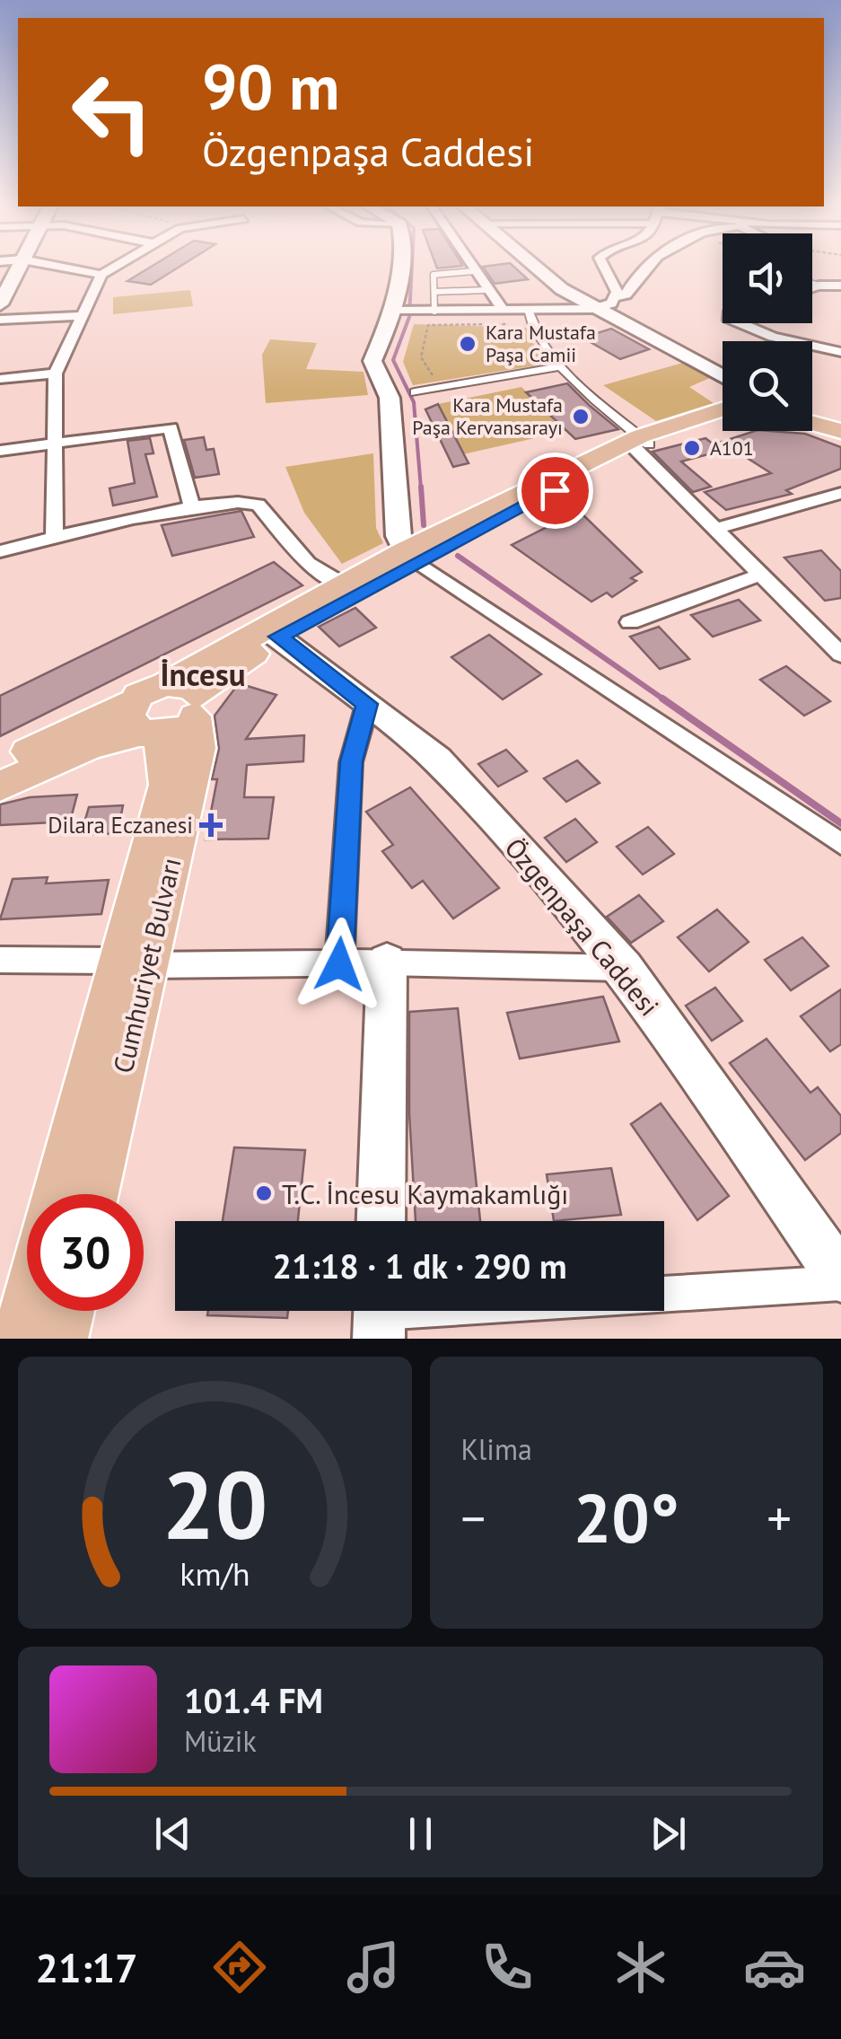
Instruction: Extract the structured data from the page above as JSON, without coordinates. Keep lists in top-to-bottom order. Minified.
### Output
{"streets":{"main road":["Özgenpaşa Caddesi","Cumhuriyet Bulvarı"]},"districts":["İncesu"],"places":{"other":["Kara Mustafa Paşa Camii","Kara Mustafa Paşa Kervansarayı","A101","T.C. İncesu Kaymakamlığı"],"health":["Dilara Eczanesi"]},"page":{"turn":["90 m","Özgenpaşa Caddesi"],"limit":"30","trip":"21:18 · 1 dk · 290 m","tile":"Klima","heat":["−","20°","+"],"song":["101.4 FM","Müzik"],"tabs":"21:17","gauge":["20","km/h"]}}
